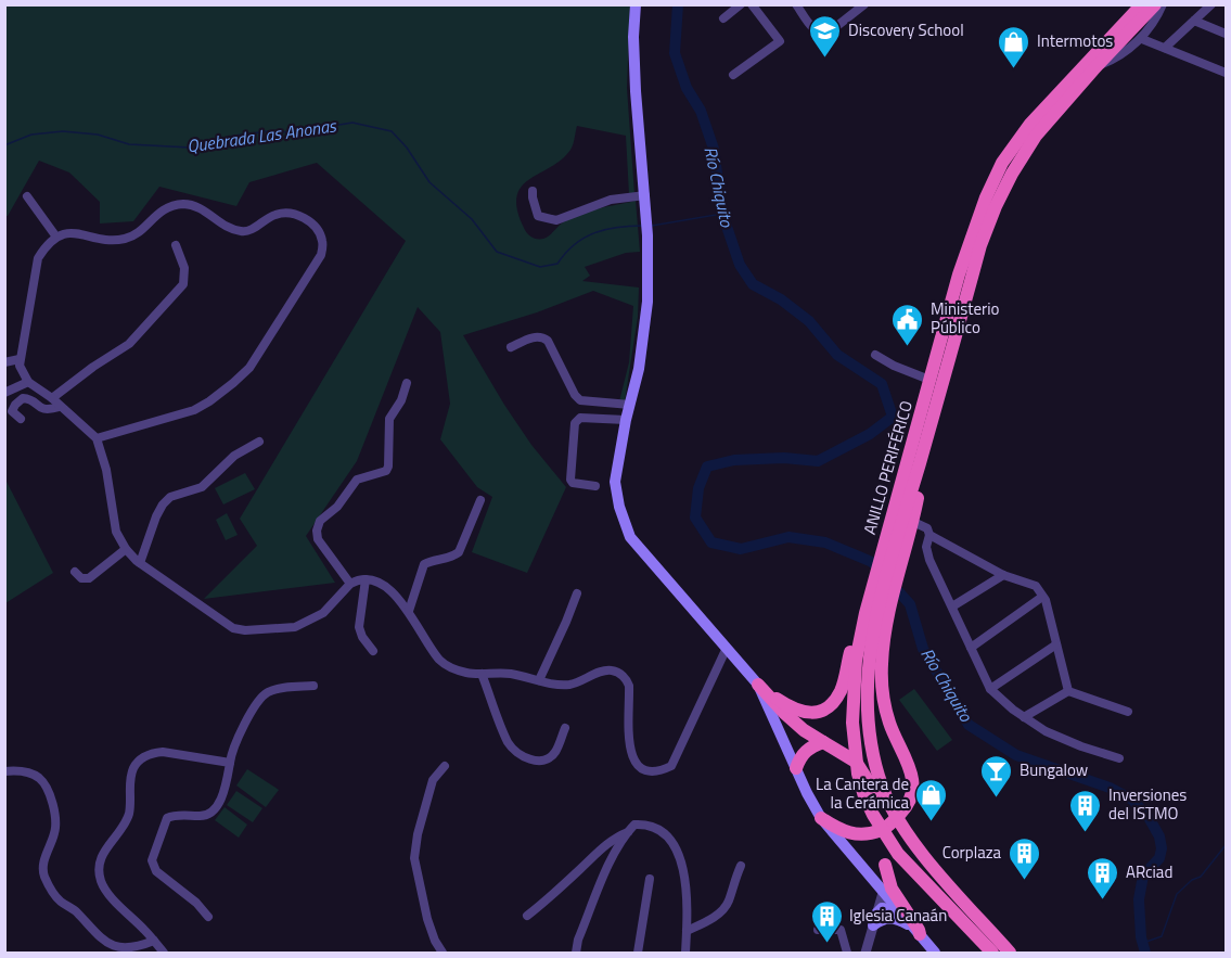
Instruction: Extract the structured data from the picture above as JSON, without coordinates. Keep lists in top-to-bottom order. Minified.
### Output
{"streets":{"highway":["ANILLO PERIFÉRICO"]},"water":["Quebrada Las Anonas","Río Chiquito"],"places":{"school or university":["Discovery School"],"shop":["Intermotos","La Cantera de la Cerámica"],"public building":["Ministerio Público"],"bar":["Bungalow"],"building":["Inversiones del ISTMO","Corplaza","ARciad","Iglesia Canaán"]}}
